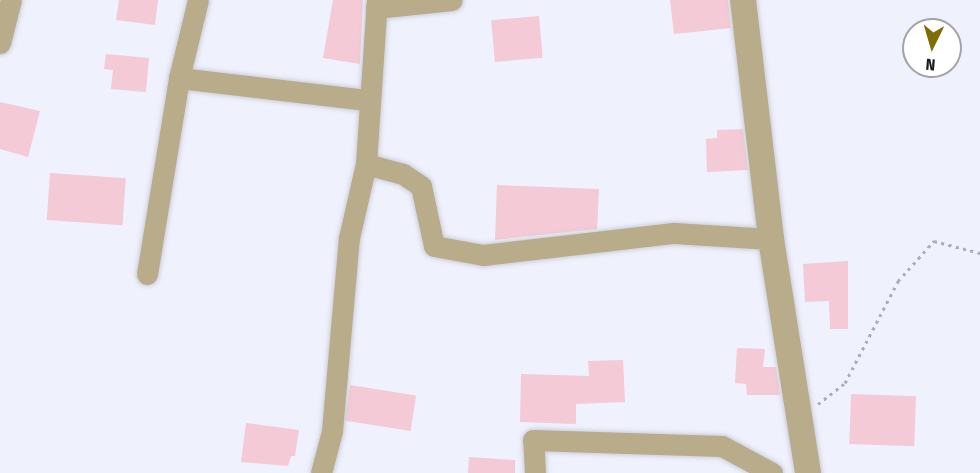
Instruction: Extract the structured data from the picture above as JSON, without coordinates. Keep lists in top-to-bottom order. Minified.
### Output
{"north":"bottom"}
